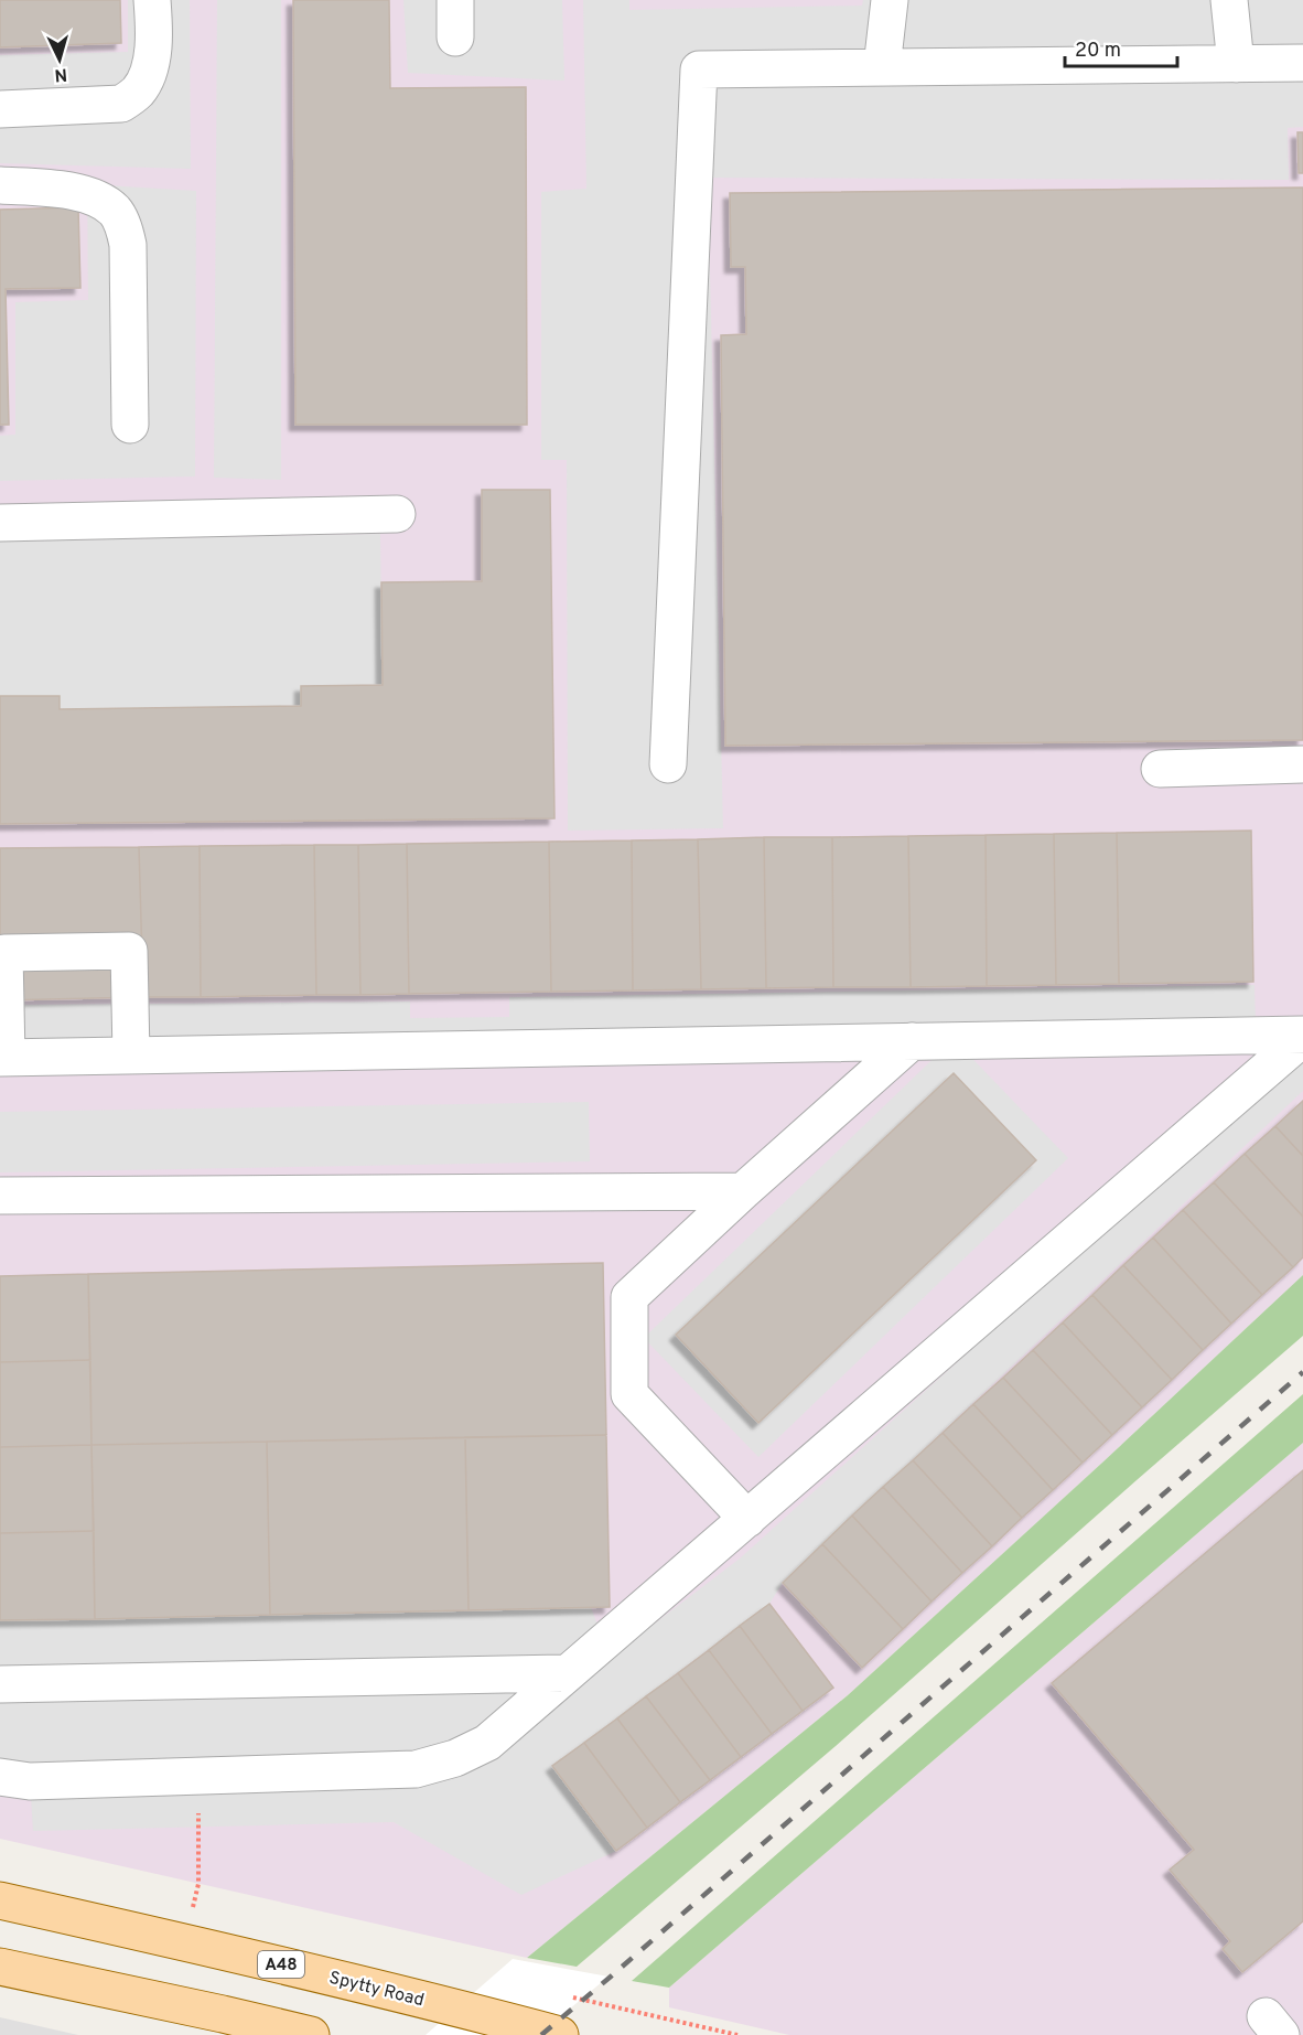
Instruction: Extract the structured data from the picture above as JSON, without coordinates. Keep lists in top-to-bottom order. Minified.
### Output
{"streets":{"main road":["A48","Spytty Road"]},"scale_bar":"20 m","north":"bottom"}
